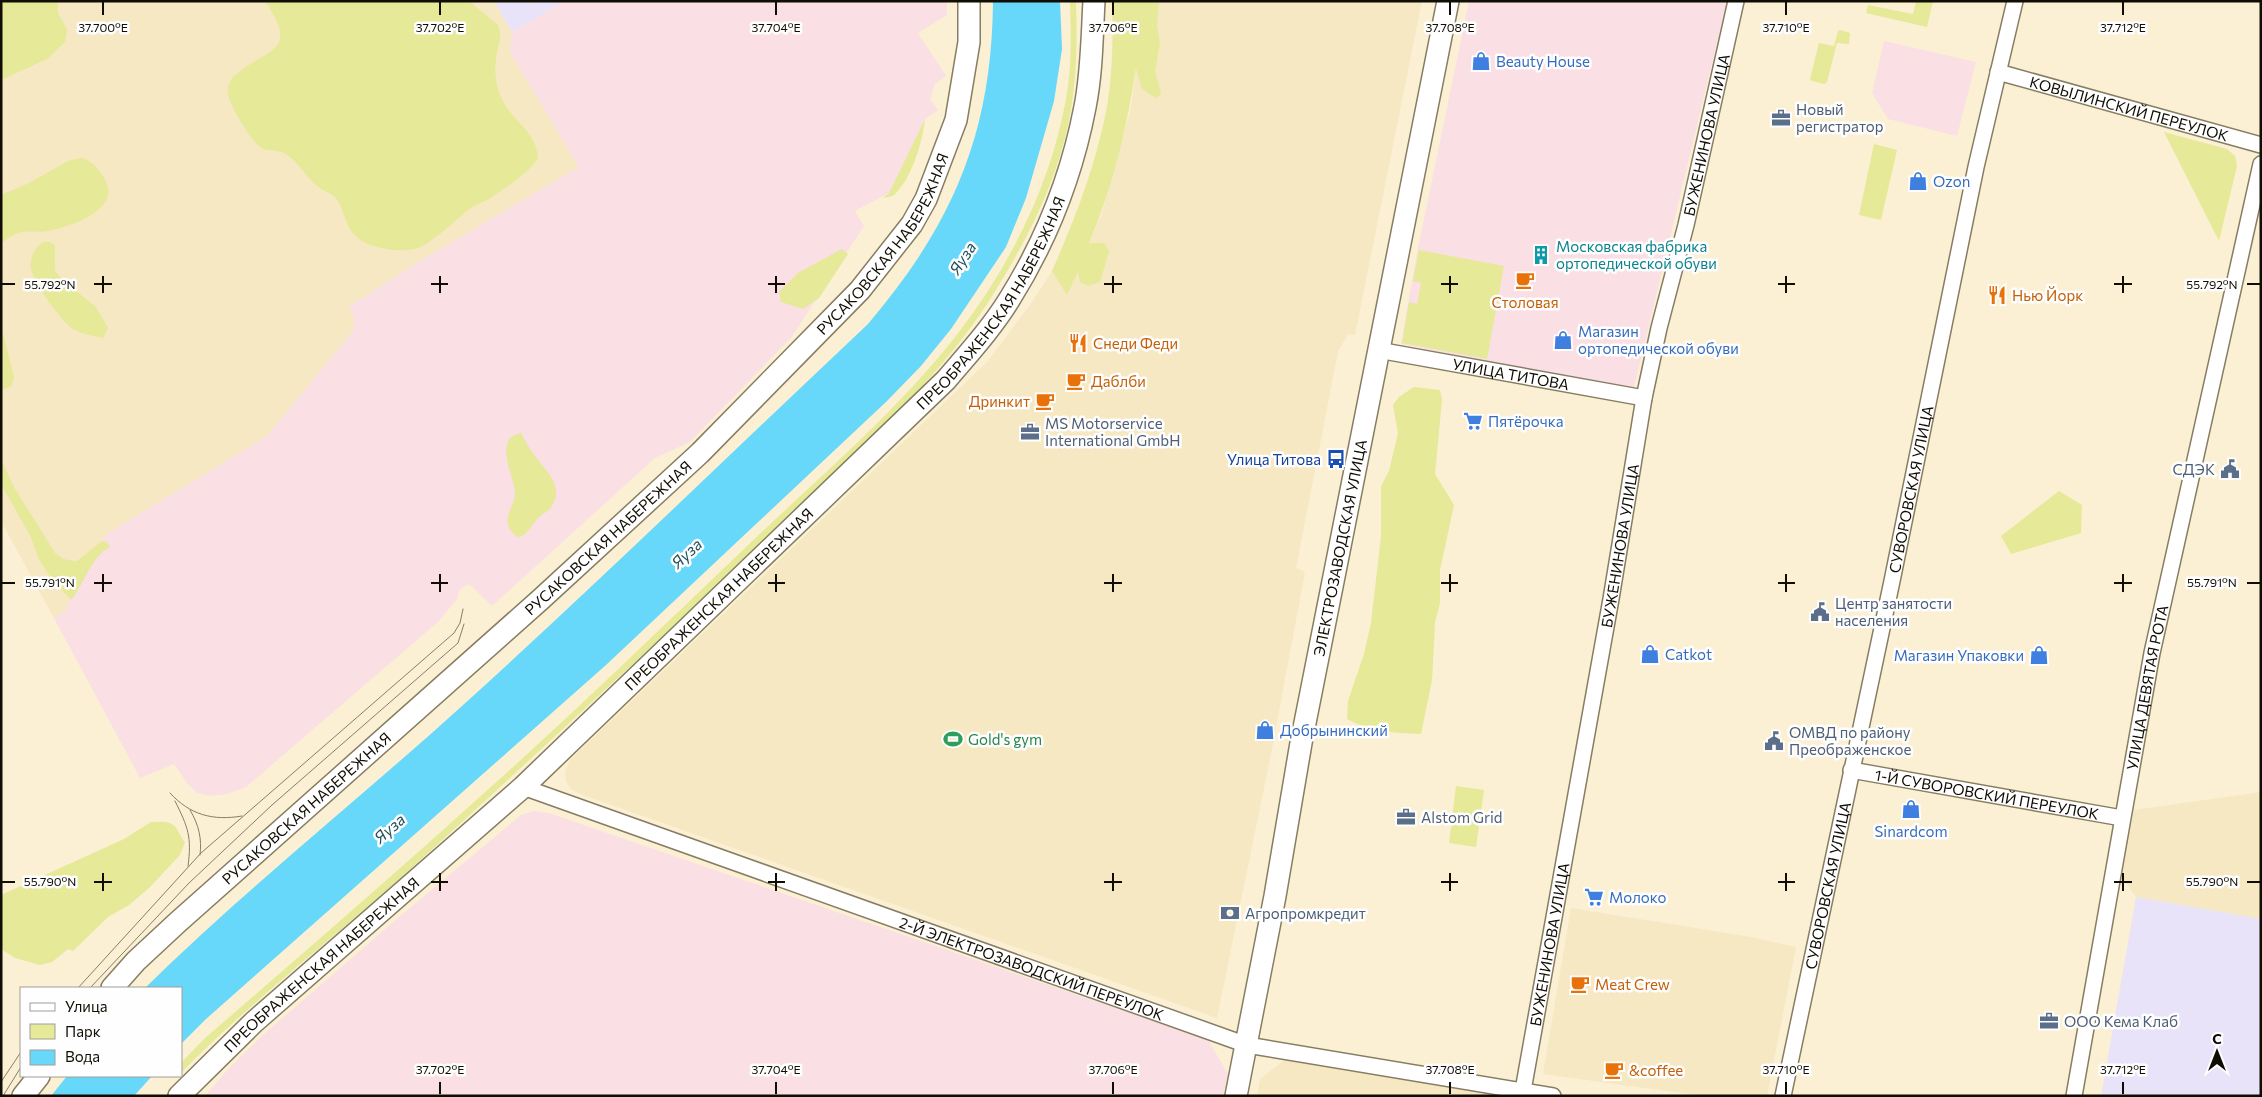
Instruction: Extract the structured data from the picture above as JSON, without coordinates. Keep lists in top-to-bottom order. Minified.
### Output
{"streets":{"main road":["РУСАКОВСКАЯ НАБЕРЕЖНАЯ","ПРЕОБРАЖЕНСКАЯ НАБЕРЕЖНАЯ","ЭЛЕКТРОЗАВОДСКАЯ УЛИЦА"],"street":["КОВЫЛИНСКИЙ ПЕРЕУЛОК","БУЖЕНИНОВА УЛИЦА","УЛИЦА ТИТОВА","СУВОРОВСКАЯ УЛИЦА","УЛИЦА ДЕВЯТАЯ РОТА","1-Й СУВОРОВСКИЙ ПЕРЕУЛОК","2-Й ЭЛЕКТРОЗАВОДСКИЙ ПЕРЕУЛОК"]},"crossings":[["КОВЫЛИНСКИЙ ПЕРЕУЛОК","СУВОРОВСКАЯ УЛИЦА"],["БУЖЕНИНОВА УЛИЦА","УЛИЦА ТИТОВА"],["БУЖЕНИНОВА УЛИЦА","2-Й ЭЛЕКТРОЗАВОДСКИЙ ПЕРЕУЛОК"],["ПРЕОБРАЖЕНСКАЯ НАБЕРЕЖНАЯ","2-Й ЭЛЕКТРОЗАВОДСКИЙ ПЕРЕУЛОК"],["УЛИЦА ТИТОВА","ЭЛЕКТРОЗАВОДСКАЯ УЛИЦА"],["СУВОРОВСКАЯ УЛИЦА","1-Й СУВОРОВСКИЙ ПЕРЕУЛОК"],["ЭЛЕКТРОЗАВОДСКАЯ УЛИЦА","2-Й ЭЛЕКТРОЗАВОДСКИЙ ПЕРЕУЛОК"],["УЛИЦА ДЕВЯТАЯ РОТА","1-Й СУВОРОВСКИЙ ПЕРЕУЛОК"]],"water":["Яуза"],"places":{"shop":["Beauty House","Ozon","Магазин ортопедической обуви","Catkot","Магазин Упаковки","Добрынинский","Sinardcom"],"office":["Новый регистратор","MS Motorservice International GmbH","Alstom Grid","ООО Кема Клаб"],"building":["Московская фабрика ортопедической обуви"],"cafe":["Столовая","Даблби","Дринкит","Meat Crew","&coffee"],"restaurant":["Нью Йорк","Снеди Феди"],"supermarket":["Пятёрочка","Молоко"],"bus stop":["Улица Титова"],"public building":["СДЭК","Центр занятости населения","ОМВД по району Преображенское"],"sports":["Gold's gym"],"bank":["Агропромкредит"]},"legend":["Улица","Парк","Вода"],"north":"top","coordinates":["37.700°E","37.702°E","37.704°E","37.706°E","37.708°E","37.710°E","37.712°E","55.792°N","55.791°N","55.790°N"]}
